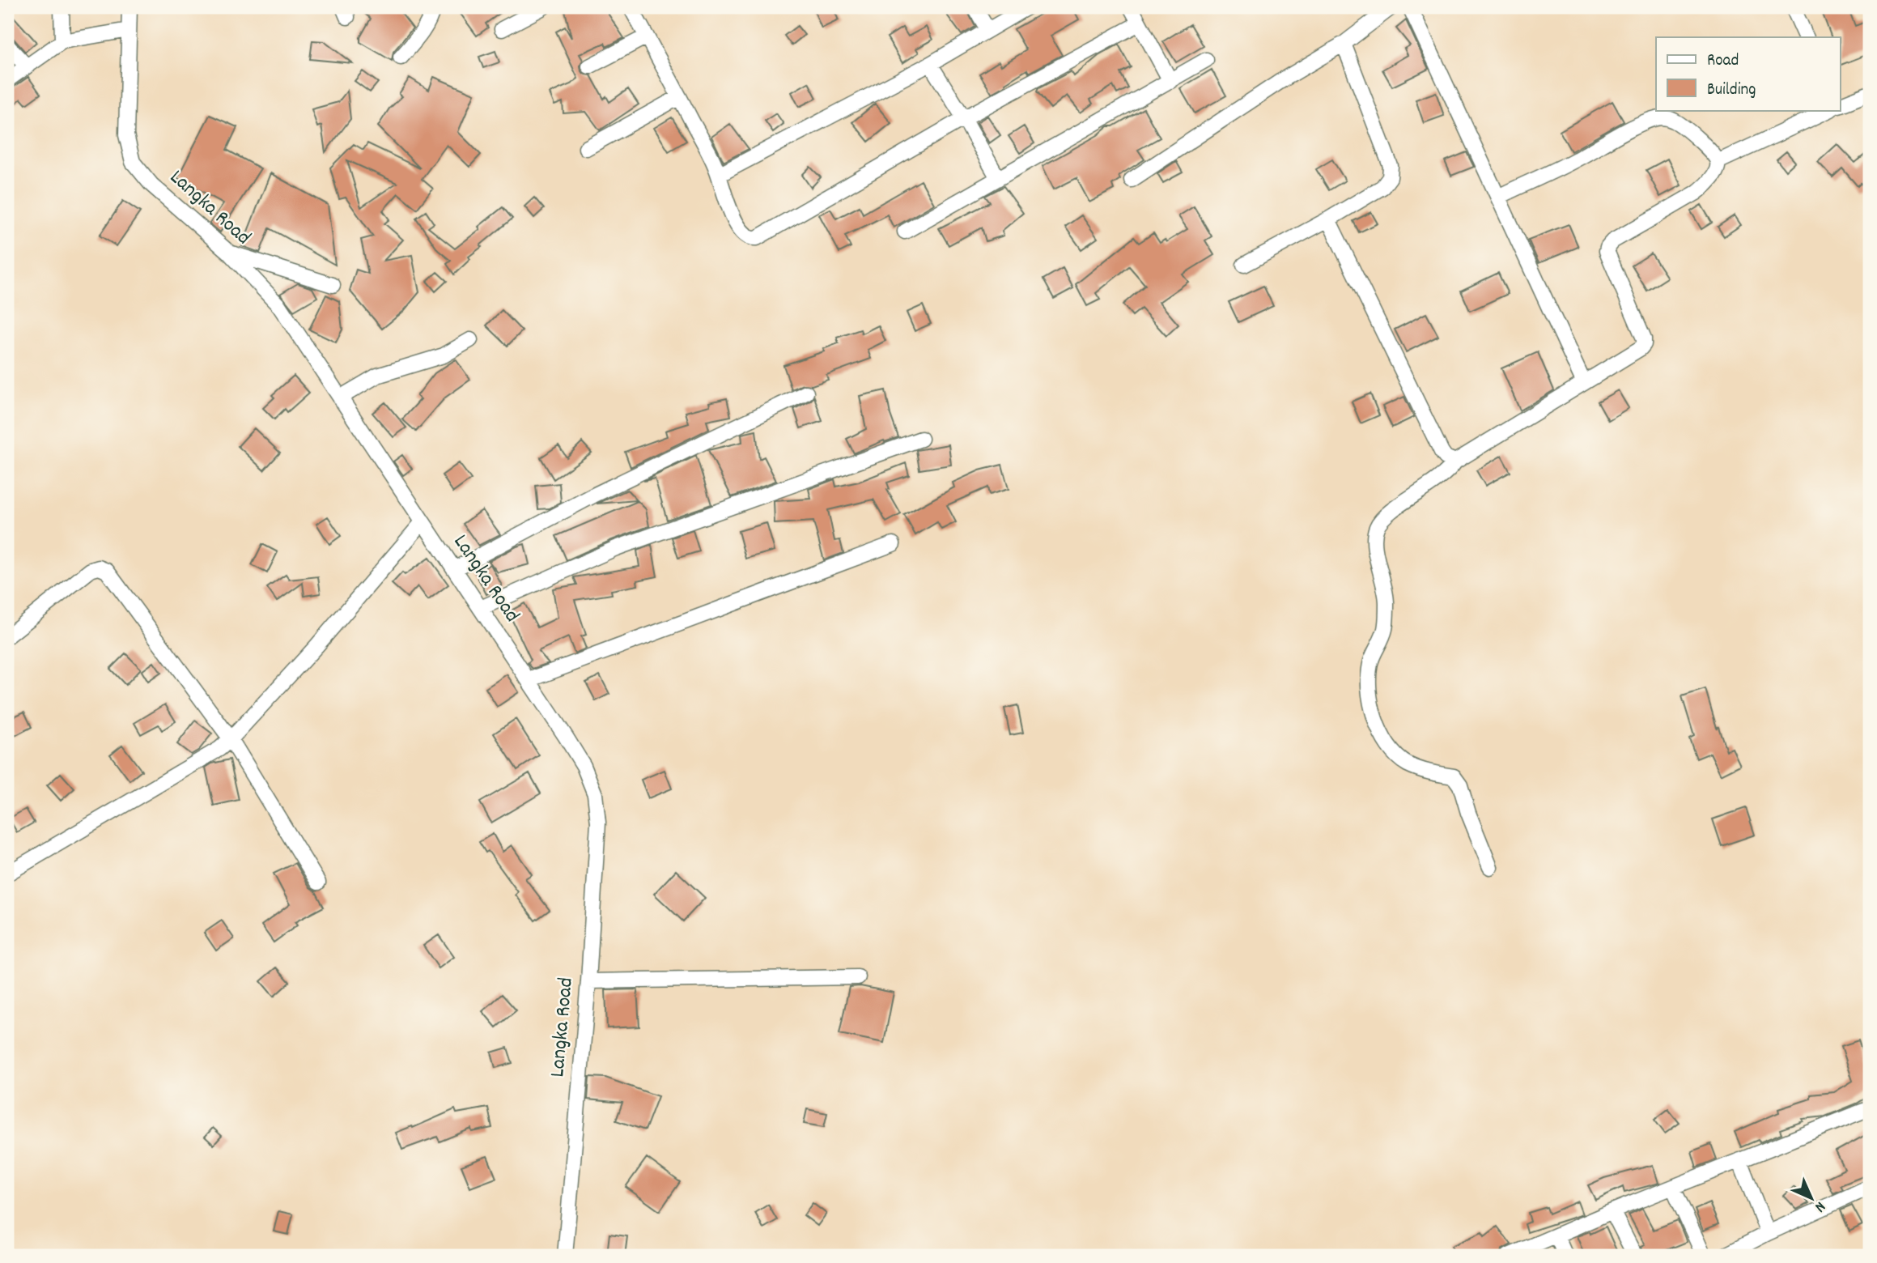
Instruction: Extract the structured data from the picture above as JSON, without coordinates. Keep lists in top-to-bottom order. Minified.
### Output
{"streets":{"street":["Langka Road"]},"legend":["Road","Building"],"north":"bottom right"}
